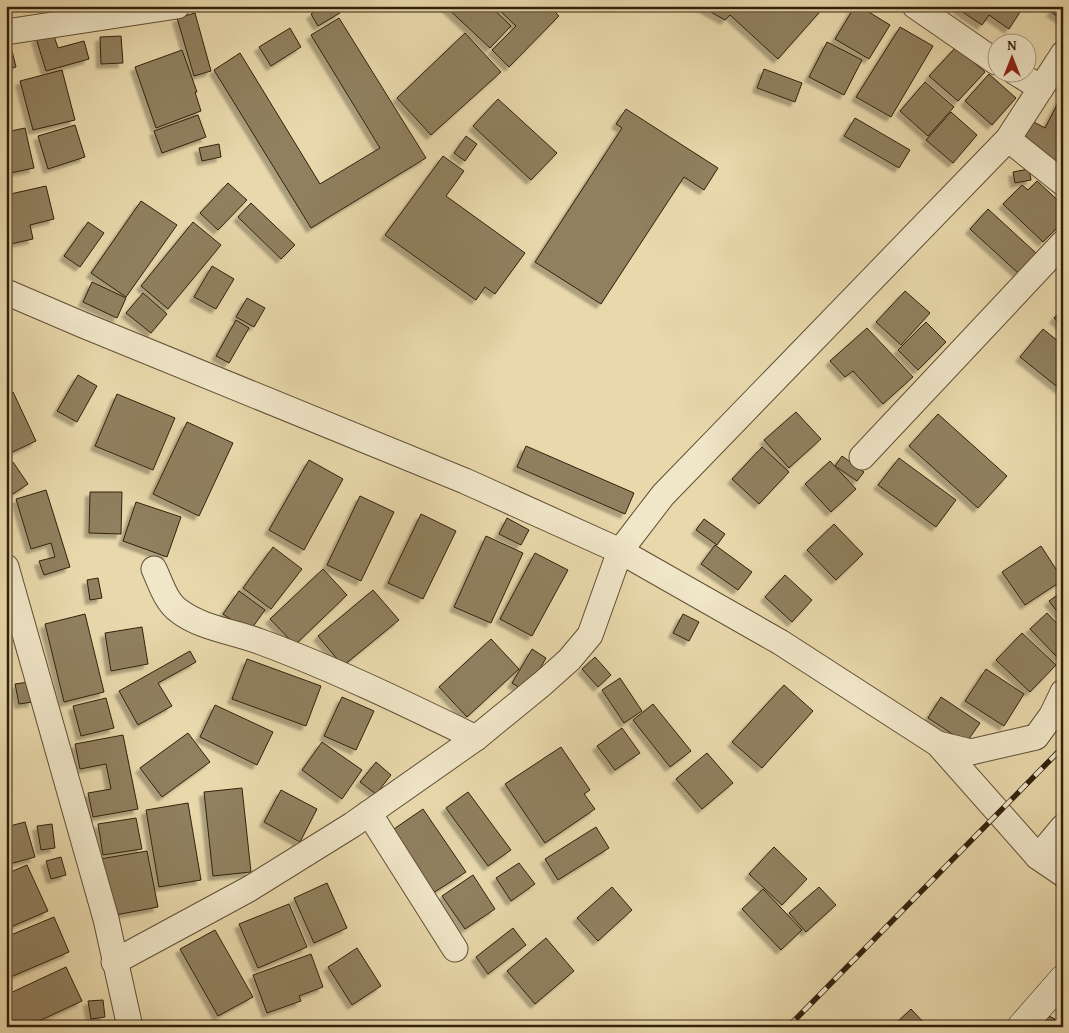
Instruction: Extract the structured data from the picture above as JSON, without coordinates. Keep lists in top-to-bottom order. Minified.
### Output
{"north":"top"}
